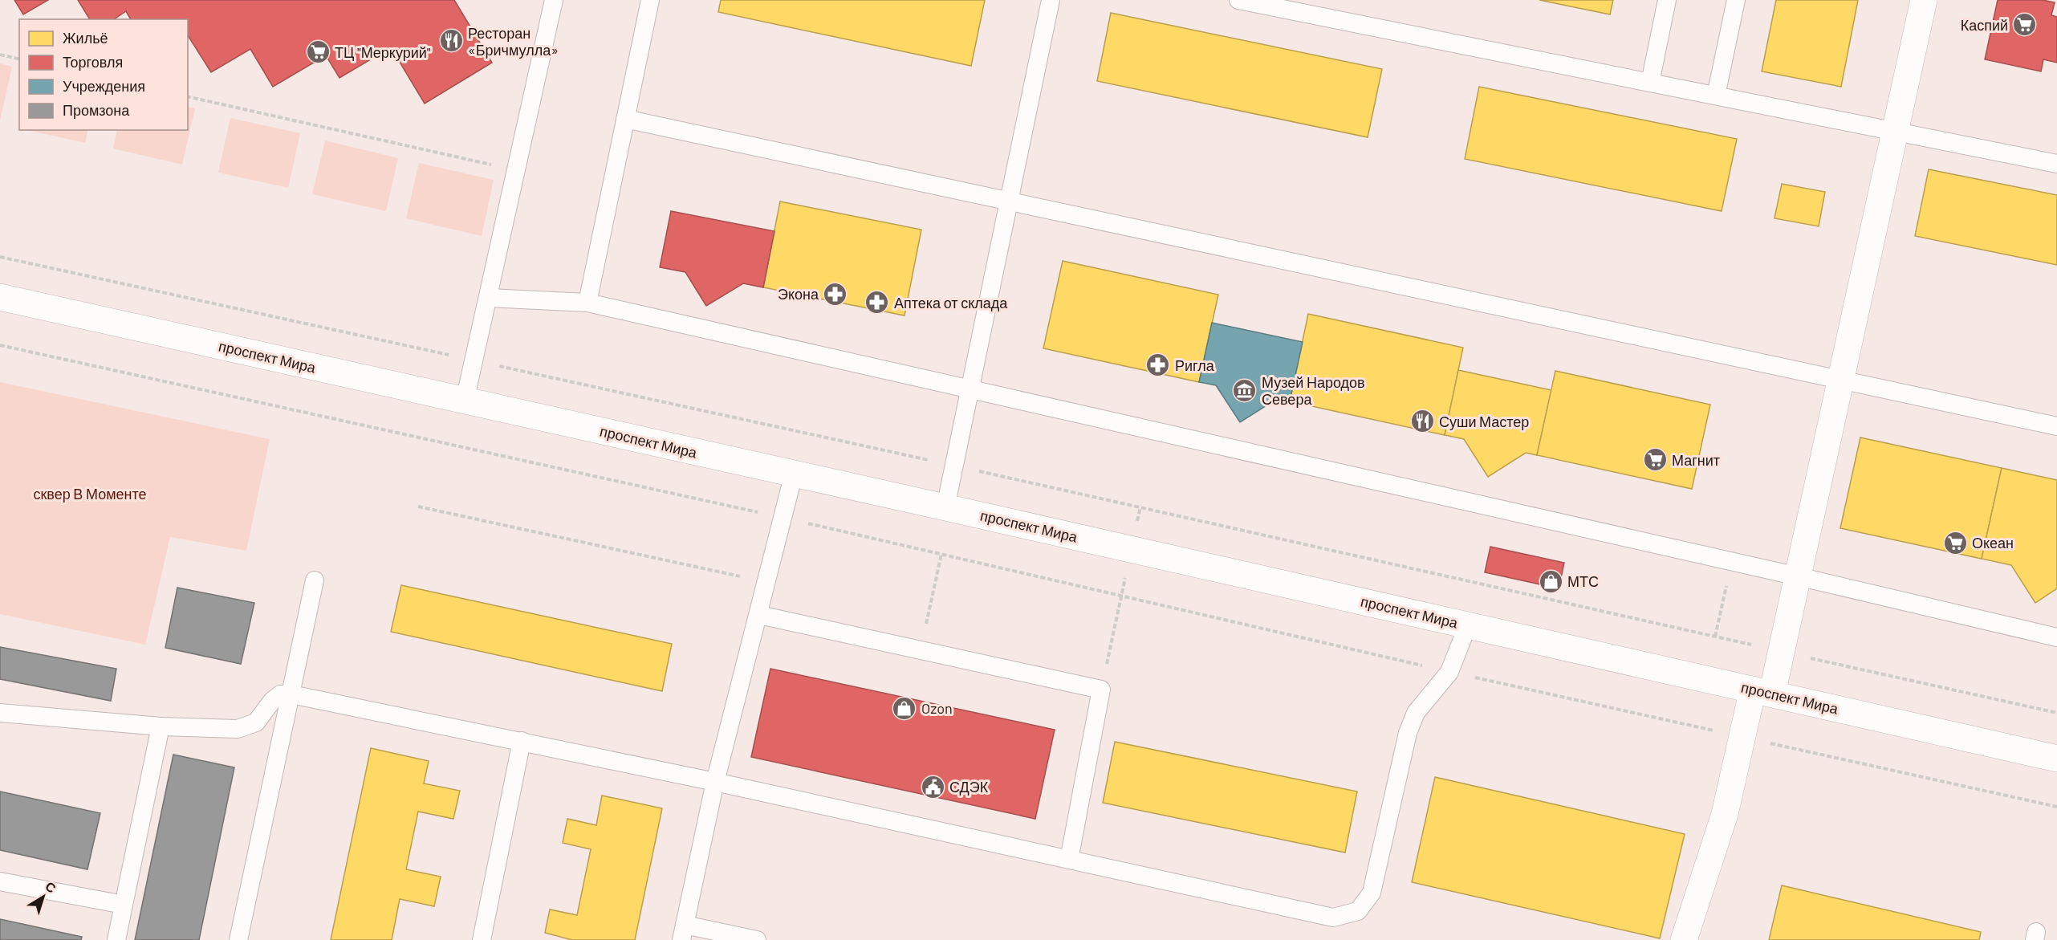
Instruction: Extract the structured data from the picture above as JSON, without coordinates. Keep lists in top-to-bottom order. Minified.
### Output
{"streets":{"main road":["проспект Мира"]},"parks":["сквер В Моменте"],"places":{"supermarket":["Каспий","ТЦ \"Меркурий\"","Магнит","Океан"],"restaurant":["Ресторан «Бричмулла»","Суши Мастер"],"pharmacy":["Экона","Аптека от склада","Ригла"],"museum":["Музей Народов Севера"],"shop":["МТС","Ozon"],"public building":["СДЭК"]},"legend":["Жильё","Торговля","Учреждения","Промзона"],"north":"top right"}
